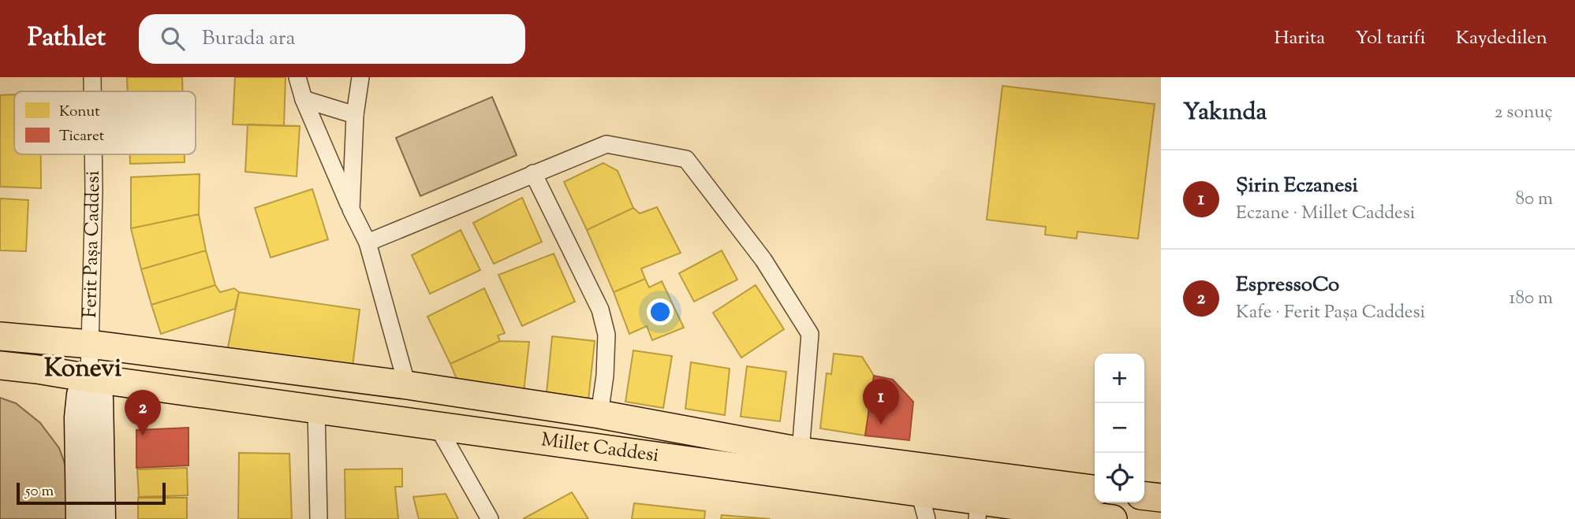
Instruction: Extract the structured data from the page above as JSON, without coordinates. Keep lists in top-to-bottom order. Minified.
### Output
{"streets":{"main road":["Ferit Paşa Caddesi","Millet Caddesi"]},"crossings":[["Ferit Paşa Caddesi","Millet Caddesi"]],"districts":["Konevi"],"legend":["Konut","Ticaret"],"scale_bar":"50 m","page":{"header":"Pathlet","search":"Burada ara","nav":["Harita","Yol tarifi","Kaydedilen"],"heading":["Yakında","2 sonuç"],"list":[{"mark":"1","name":"Şirin Eczanesi","note":"Eczane · Millet Caddesi","value":"80 m"},{"mark":"2","name":"EspressoCo","note":"Kafe · Ferit Paşa Caddesi","value":"180 m"}],"map_buttons":["+","−"],"pins":["1","2"],"scale":"50 m"}}
